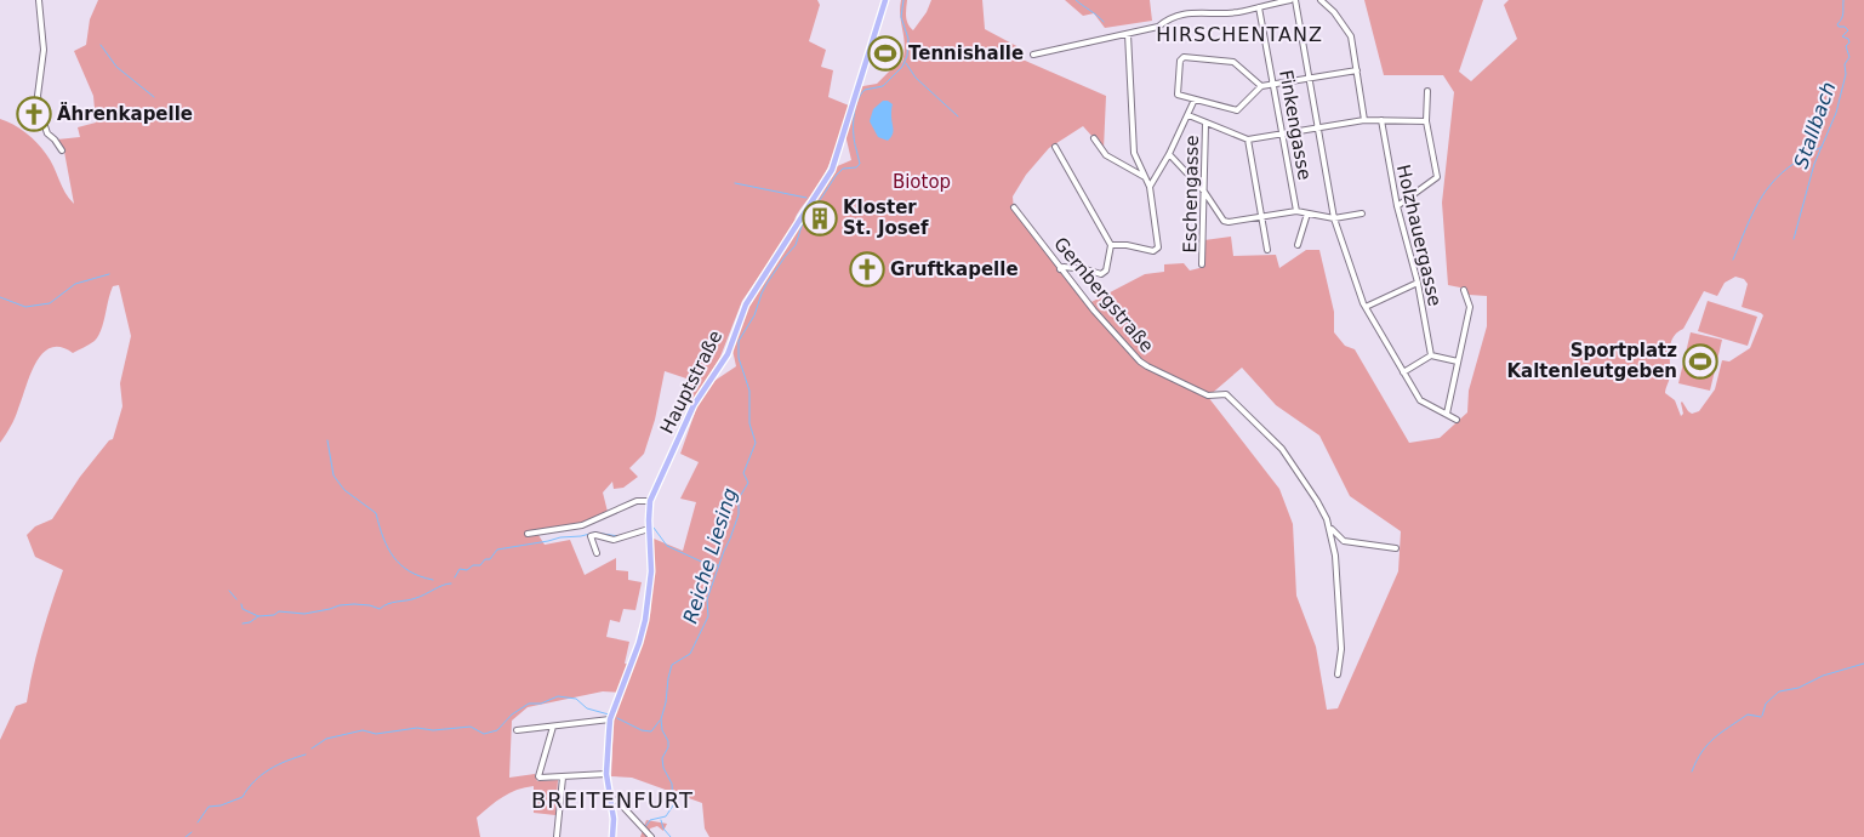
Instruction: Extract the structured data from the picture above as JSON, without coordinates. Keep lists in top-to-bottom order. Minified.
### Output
{"streets":{"main road":["Hauptstraße"],"street":["Finkengasse","Eschengasse","Holzhauergasse","Gernbergstraße"]},"districts":["HIRSCHENTANZ","BREITENFURT"],"water":["Stallbach","Reiche Liesing"],"parks":["Biotop"],"places":{"sports":["Tennishalle","Sportplatz Kaltenleutgeben"],"church":["Ährenkapelle","Gruftkapelle"],"building":["Kloster St. Josef"]}}
